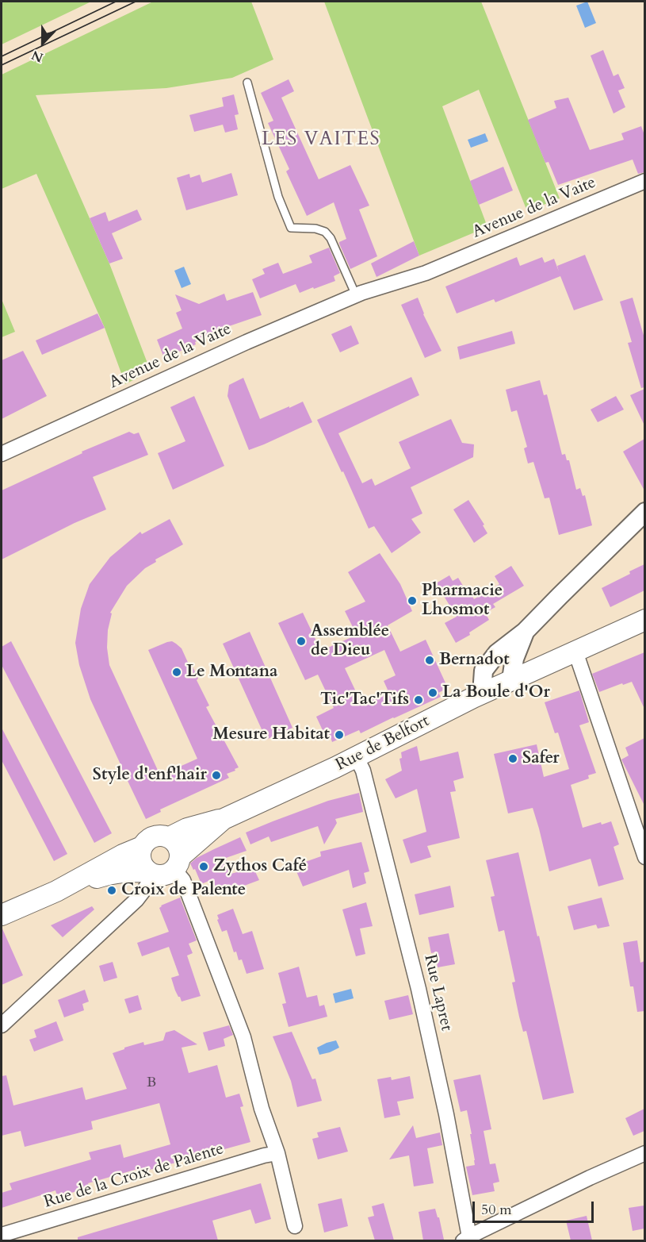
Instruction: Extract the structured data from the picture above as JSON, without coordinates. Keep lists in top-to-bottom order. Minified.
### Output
{"streets":{"main road":["Rue de Belfort"],"street":["Avenue de la Vaite","Rue Lapret","Rue de la Croix de Palente"]},"crossings":[["Rue de Belfort","Rue Lapret"]],"districts":["LES VAITES"],"places":["Pharmacie Lhosmot","Assemblée de Dieu","Bernadot","Le Montana","La Boule d'Or","Tic'Tac'Tifs","Mesure Habitat","Safer","Style d'enf'hair","Zythos Café","Croix de Palente"],"house_numbers":["B"],"scale_bar":"50 m","north":"bottom"}
